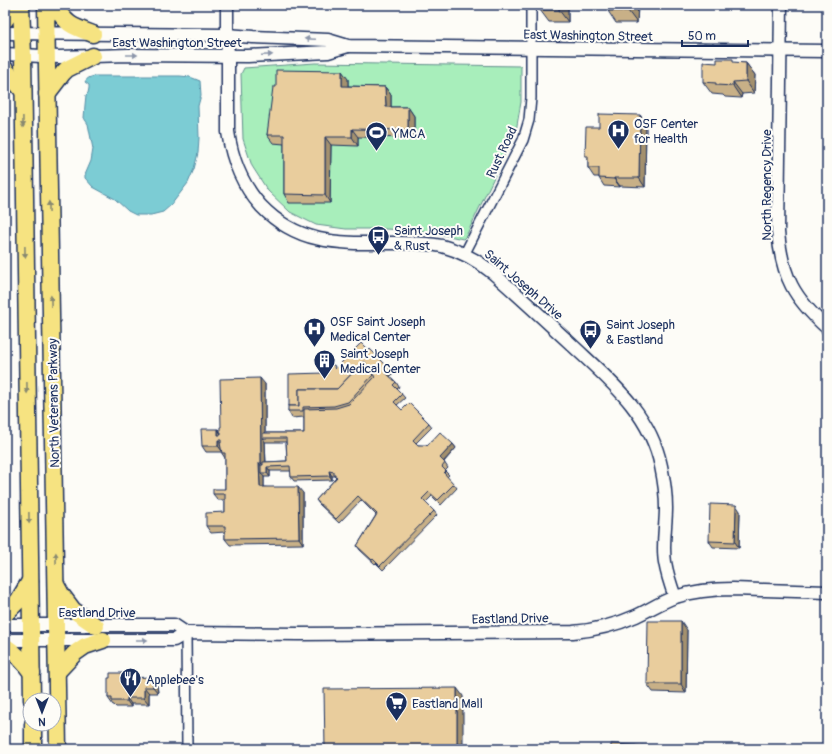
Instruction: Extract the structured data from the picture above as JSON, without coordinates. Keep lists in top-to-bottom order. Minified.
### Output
{"streets":{"highway":["North Veterans Parkway"],"main road":["East Washington Street","North Regency Drive","Saint Joseph Drive","Eastland Drive"],"street":["Rust Road"]},"crossings":[["East Washington Street","Rust Road"],["East Washington Street","North Regency Drive"],["East Washington Street","Saint Joseph Drive"],["East Washington Street","North Veterans Parkway"],["Rust Road","Saint Joseph Drive"],["Saint Joseph Drive","Eastland Drive"],["North Veterans Parkway","Eastland Drive"]],"places":{"hospital":["OSF Center for Health","OSF Saint Joseph Medical Center"],"sports":["YMCA"],"bus stop":["Saint Joseph & Rust","Saint Joseph & Eastland"],"building":["Saint Joseph Medical Center"],"restaurant":["Applebee's"],"supermarket":["Eastland Mall"]},"scale_bar":"50 m","north":"bottom"}
